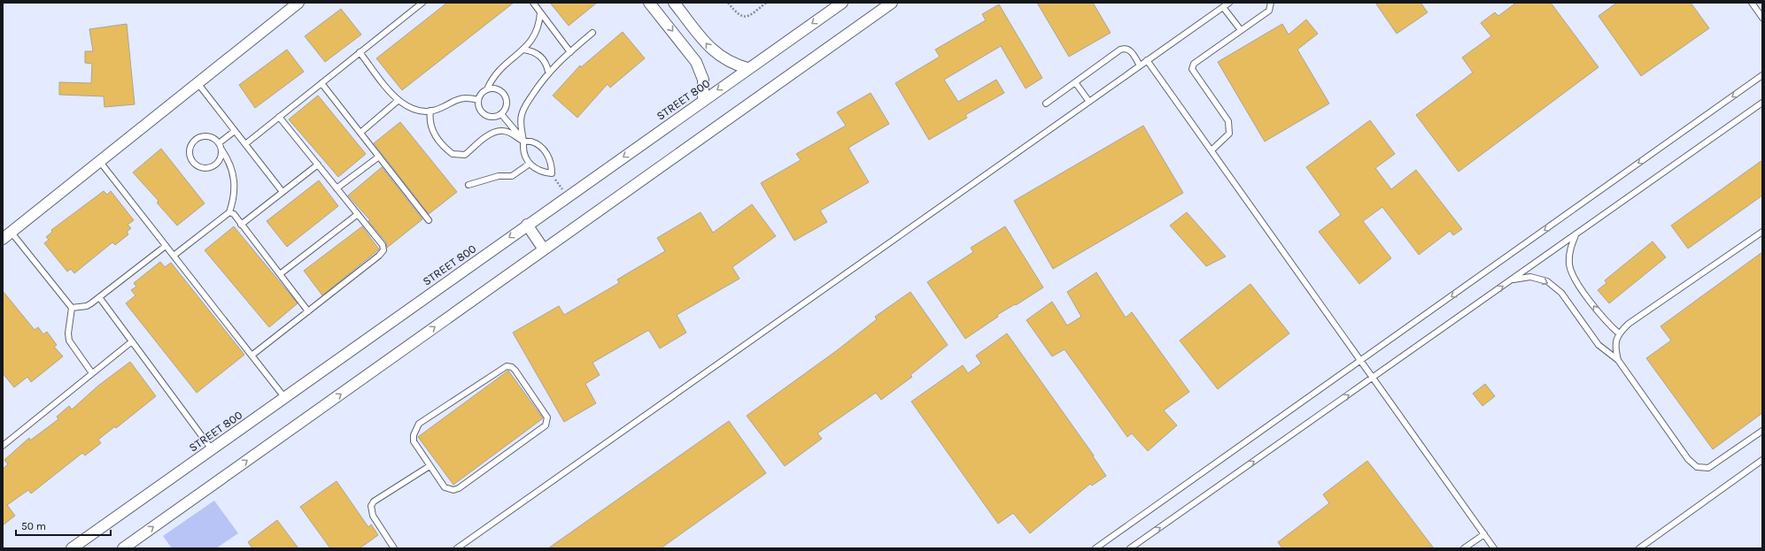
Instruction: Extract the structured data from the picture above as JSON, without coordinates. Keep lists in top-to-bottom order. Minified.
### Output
{"streets":{"street":["STREET 800"]},"scale_bar":"50 m"}
